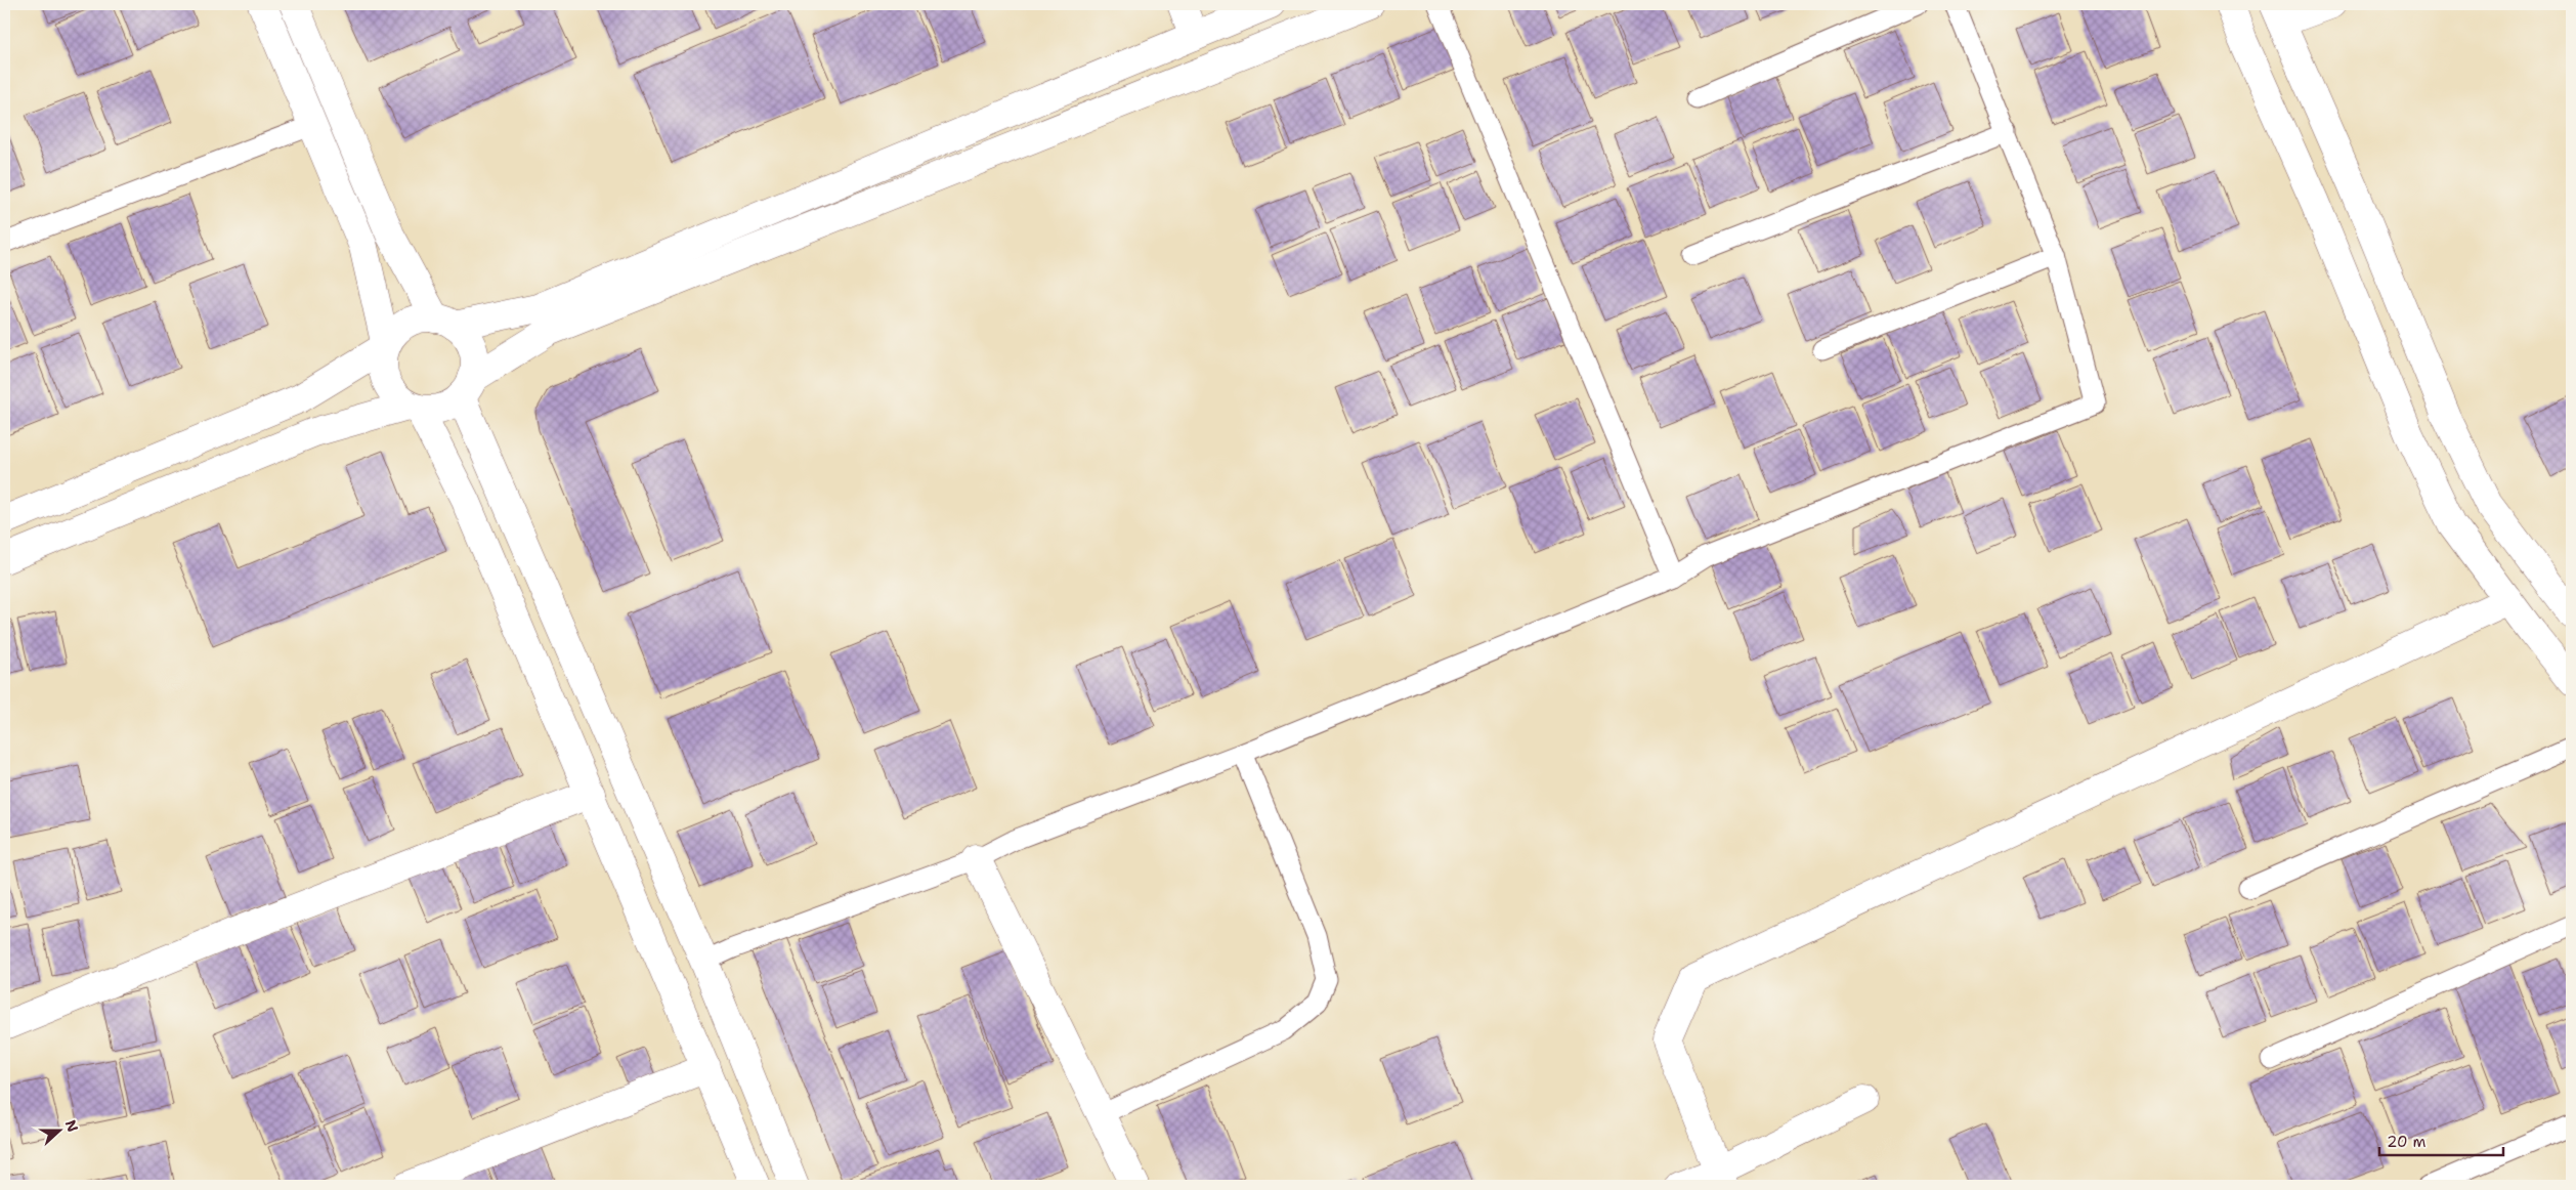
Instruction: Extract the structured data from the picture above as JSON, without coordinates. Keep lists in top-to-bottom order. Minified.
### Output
{"scale_bar":"20 m","north":"right"}
